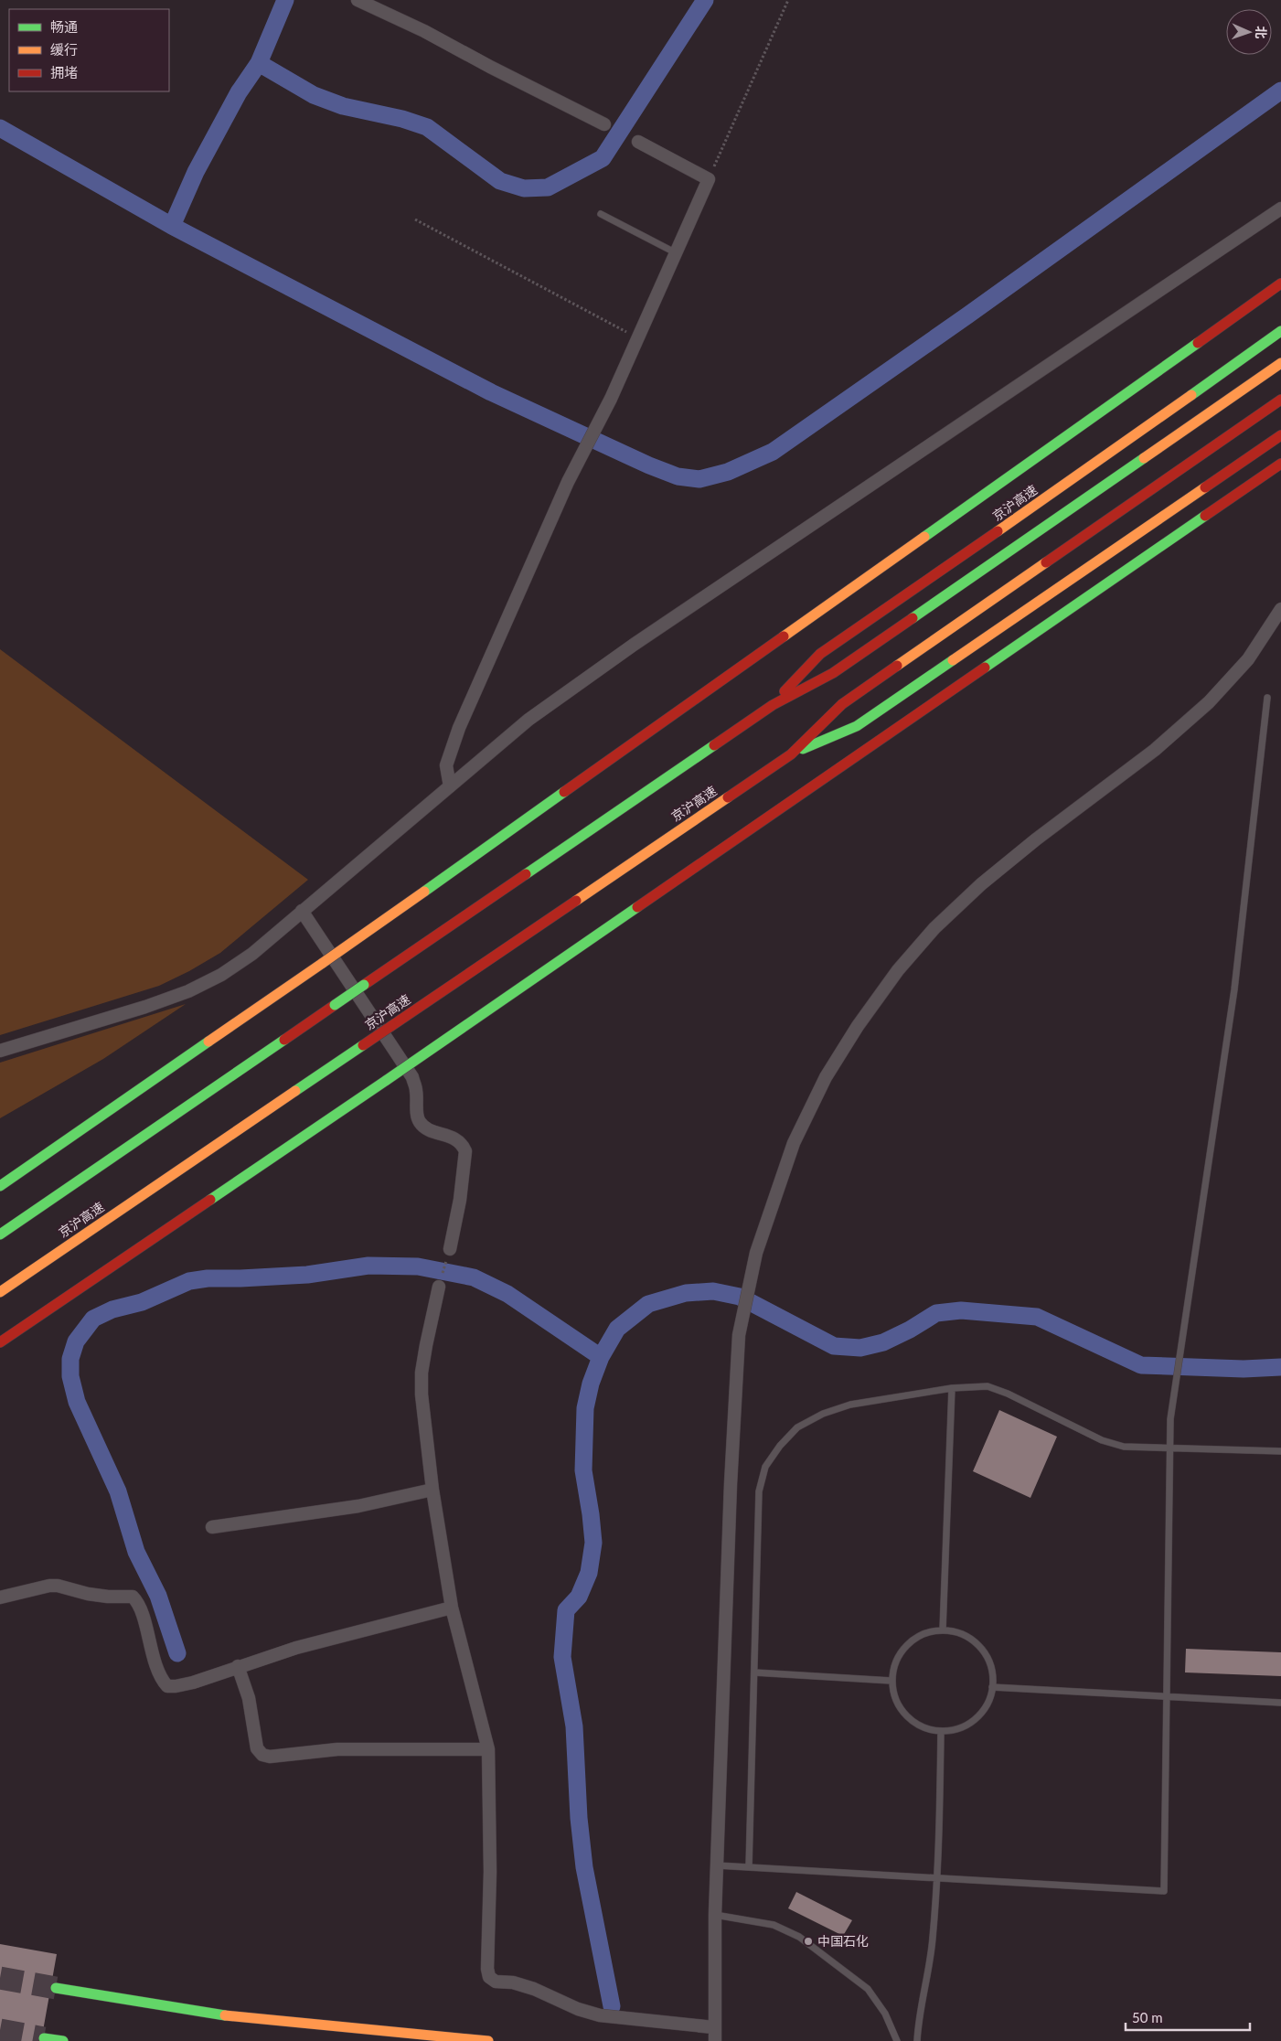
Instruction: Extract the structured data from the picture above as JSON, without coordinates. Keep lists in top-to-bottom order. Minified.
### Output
{"streets":{"highway":["京沪高速"]},"places":["中国石化"],"legend":["畅通","缓行","拥堵"],"scale_bar":"50 m","north":"right"}
